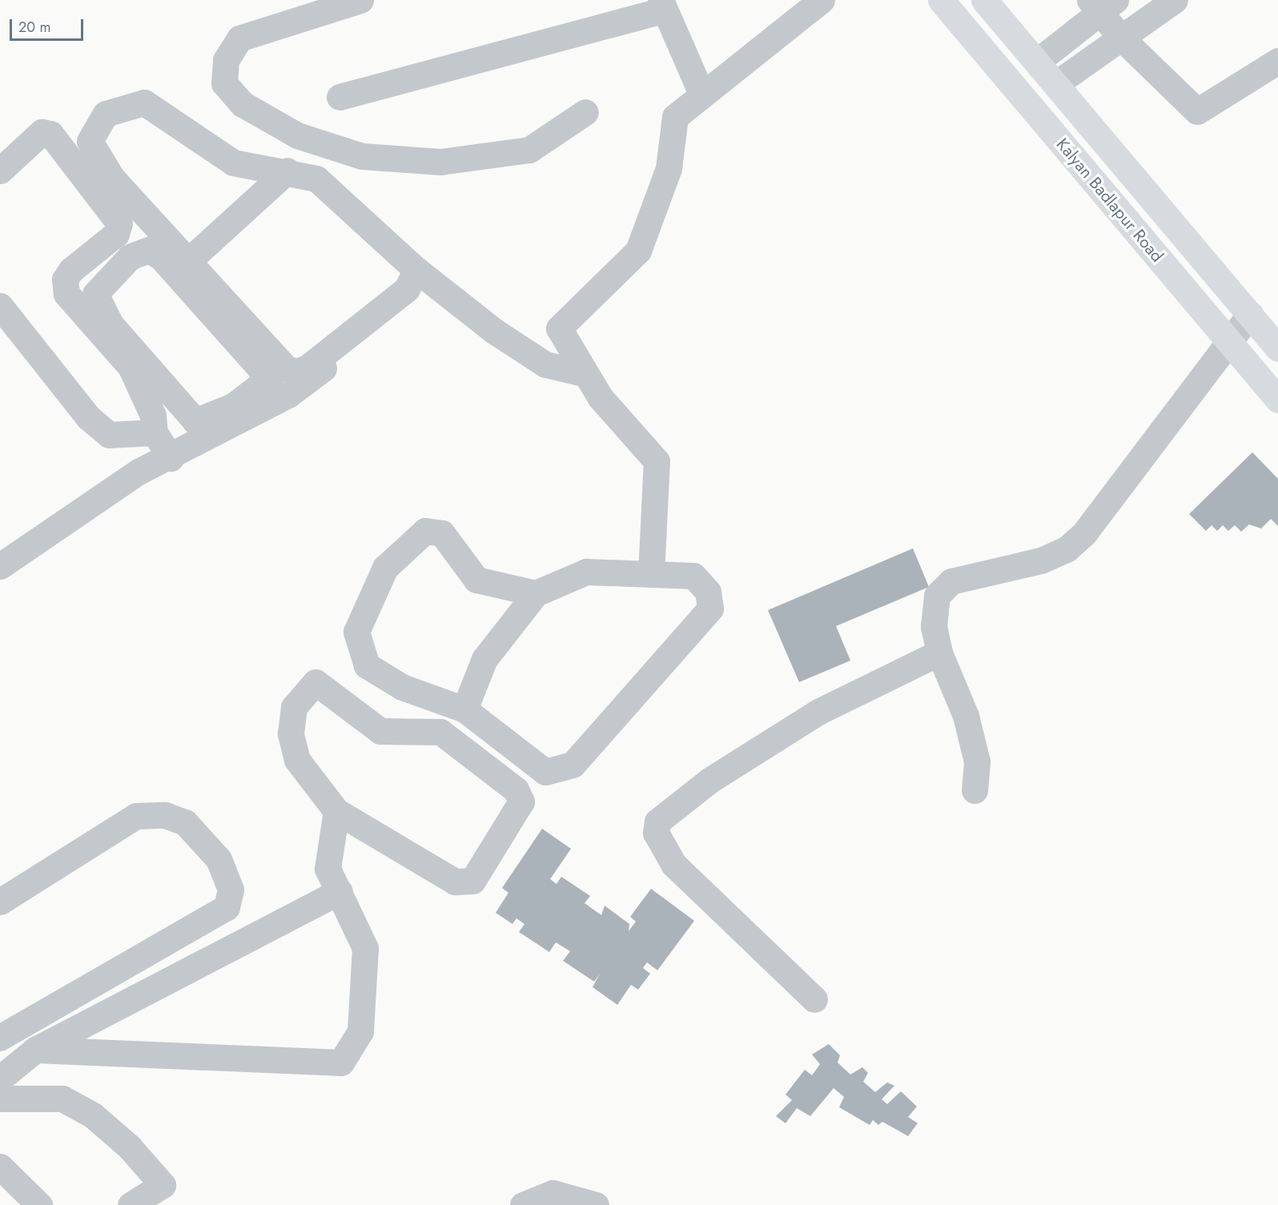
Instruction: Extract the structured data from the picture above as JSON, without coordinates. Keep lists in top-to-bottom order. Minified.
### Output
{"streets":{"main road":["Kalyan Badlapur Road"]},"scale_bar":"20 m"}
